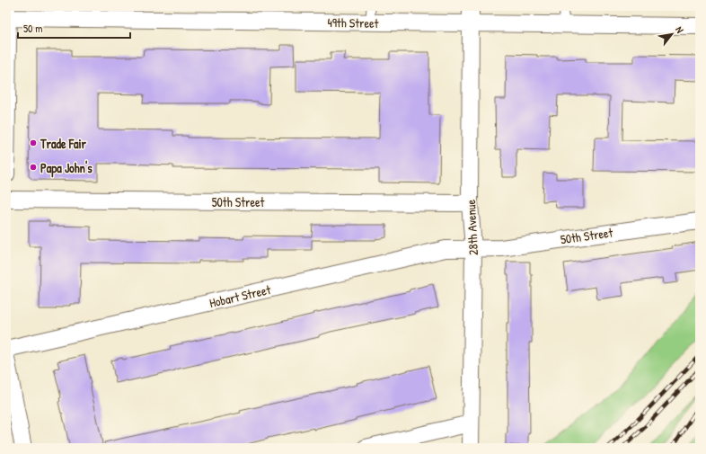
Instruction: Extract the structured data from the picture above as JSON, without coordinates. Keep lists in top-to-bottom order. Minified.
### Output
{"streets":{"street":["49th Street","50th Street","28th Avenue","Hobart Street"]},"crossings":[["49th Street","28th Avenue"],["50th Street","28th Avenue"],["50th Street","Hobart Street"],["28th Avenue","Hobart Street"]],"places":["Trade Fair","Papa John's"],"scale_bar":"50 m","north":"top right"}
